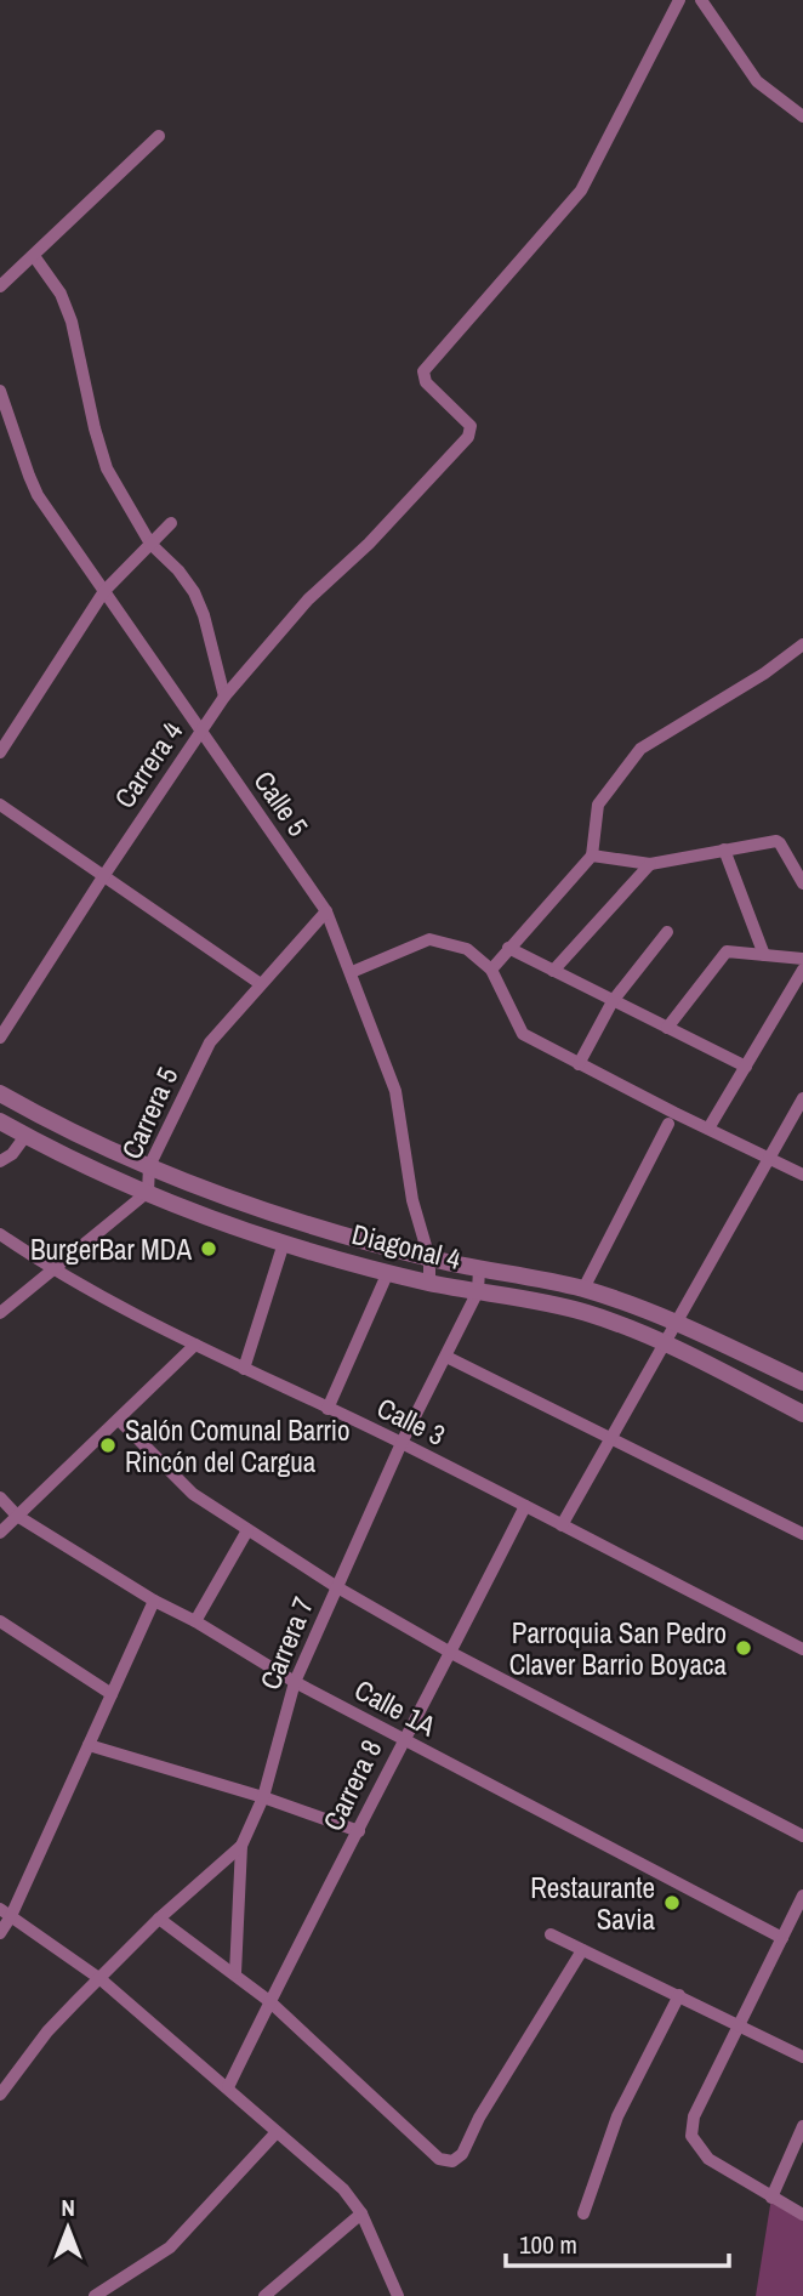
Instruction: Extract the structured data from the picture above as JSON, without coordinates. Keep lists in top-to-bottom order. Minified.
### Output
{"streets":{"street":["Carrera 4","Calle 5","Carrera 5","Diagonal 4","Calle 3","Carrera 7","Calle 1A","Carrera 8"]},"crossings":[["Carrera 4","Calle 5"],["Calle 5","Carrera 5"],["Calle 5","Diagonal 4"],["Carrera 5","Diagonal 4"],["Carrera 5","Calle 3"],["Diagonal 4","Carrera 7"],["Calle 3","Carrera 7"],["Calle 3","Carrera 8"],["Carrera 7","Calle 1A"],["Calle 1A","Carrera 8"]],"places":["BurgerBar MDA","Salón Comunal Barrio Rincón del Cargua","Parroquia San Pedro Claver Barrio Boyaca","Restaurante Savia"],"scale_bar":"100 m","north":"top"}
